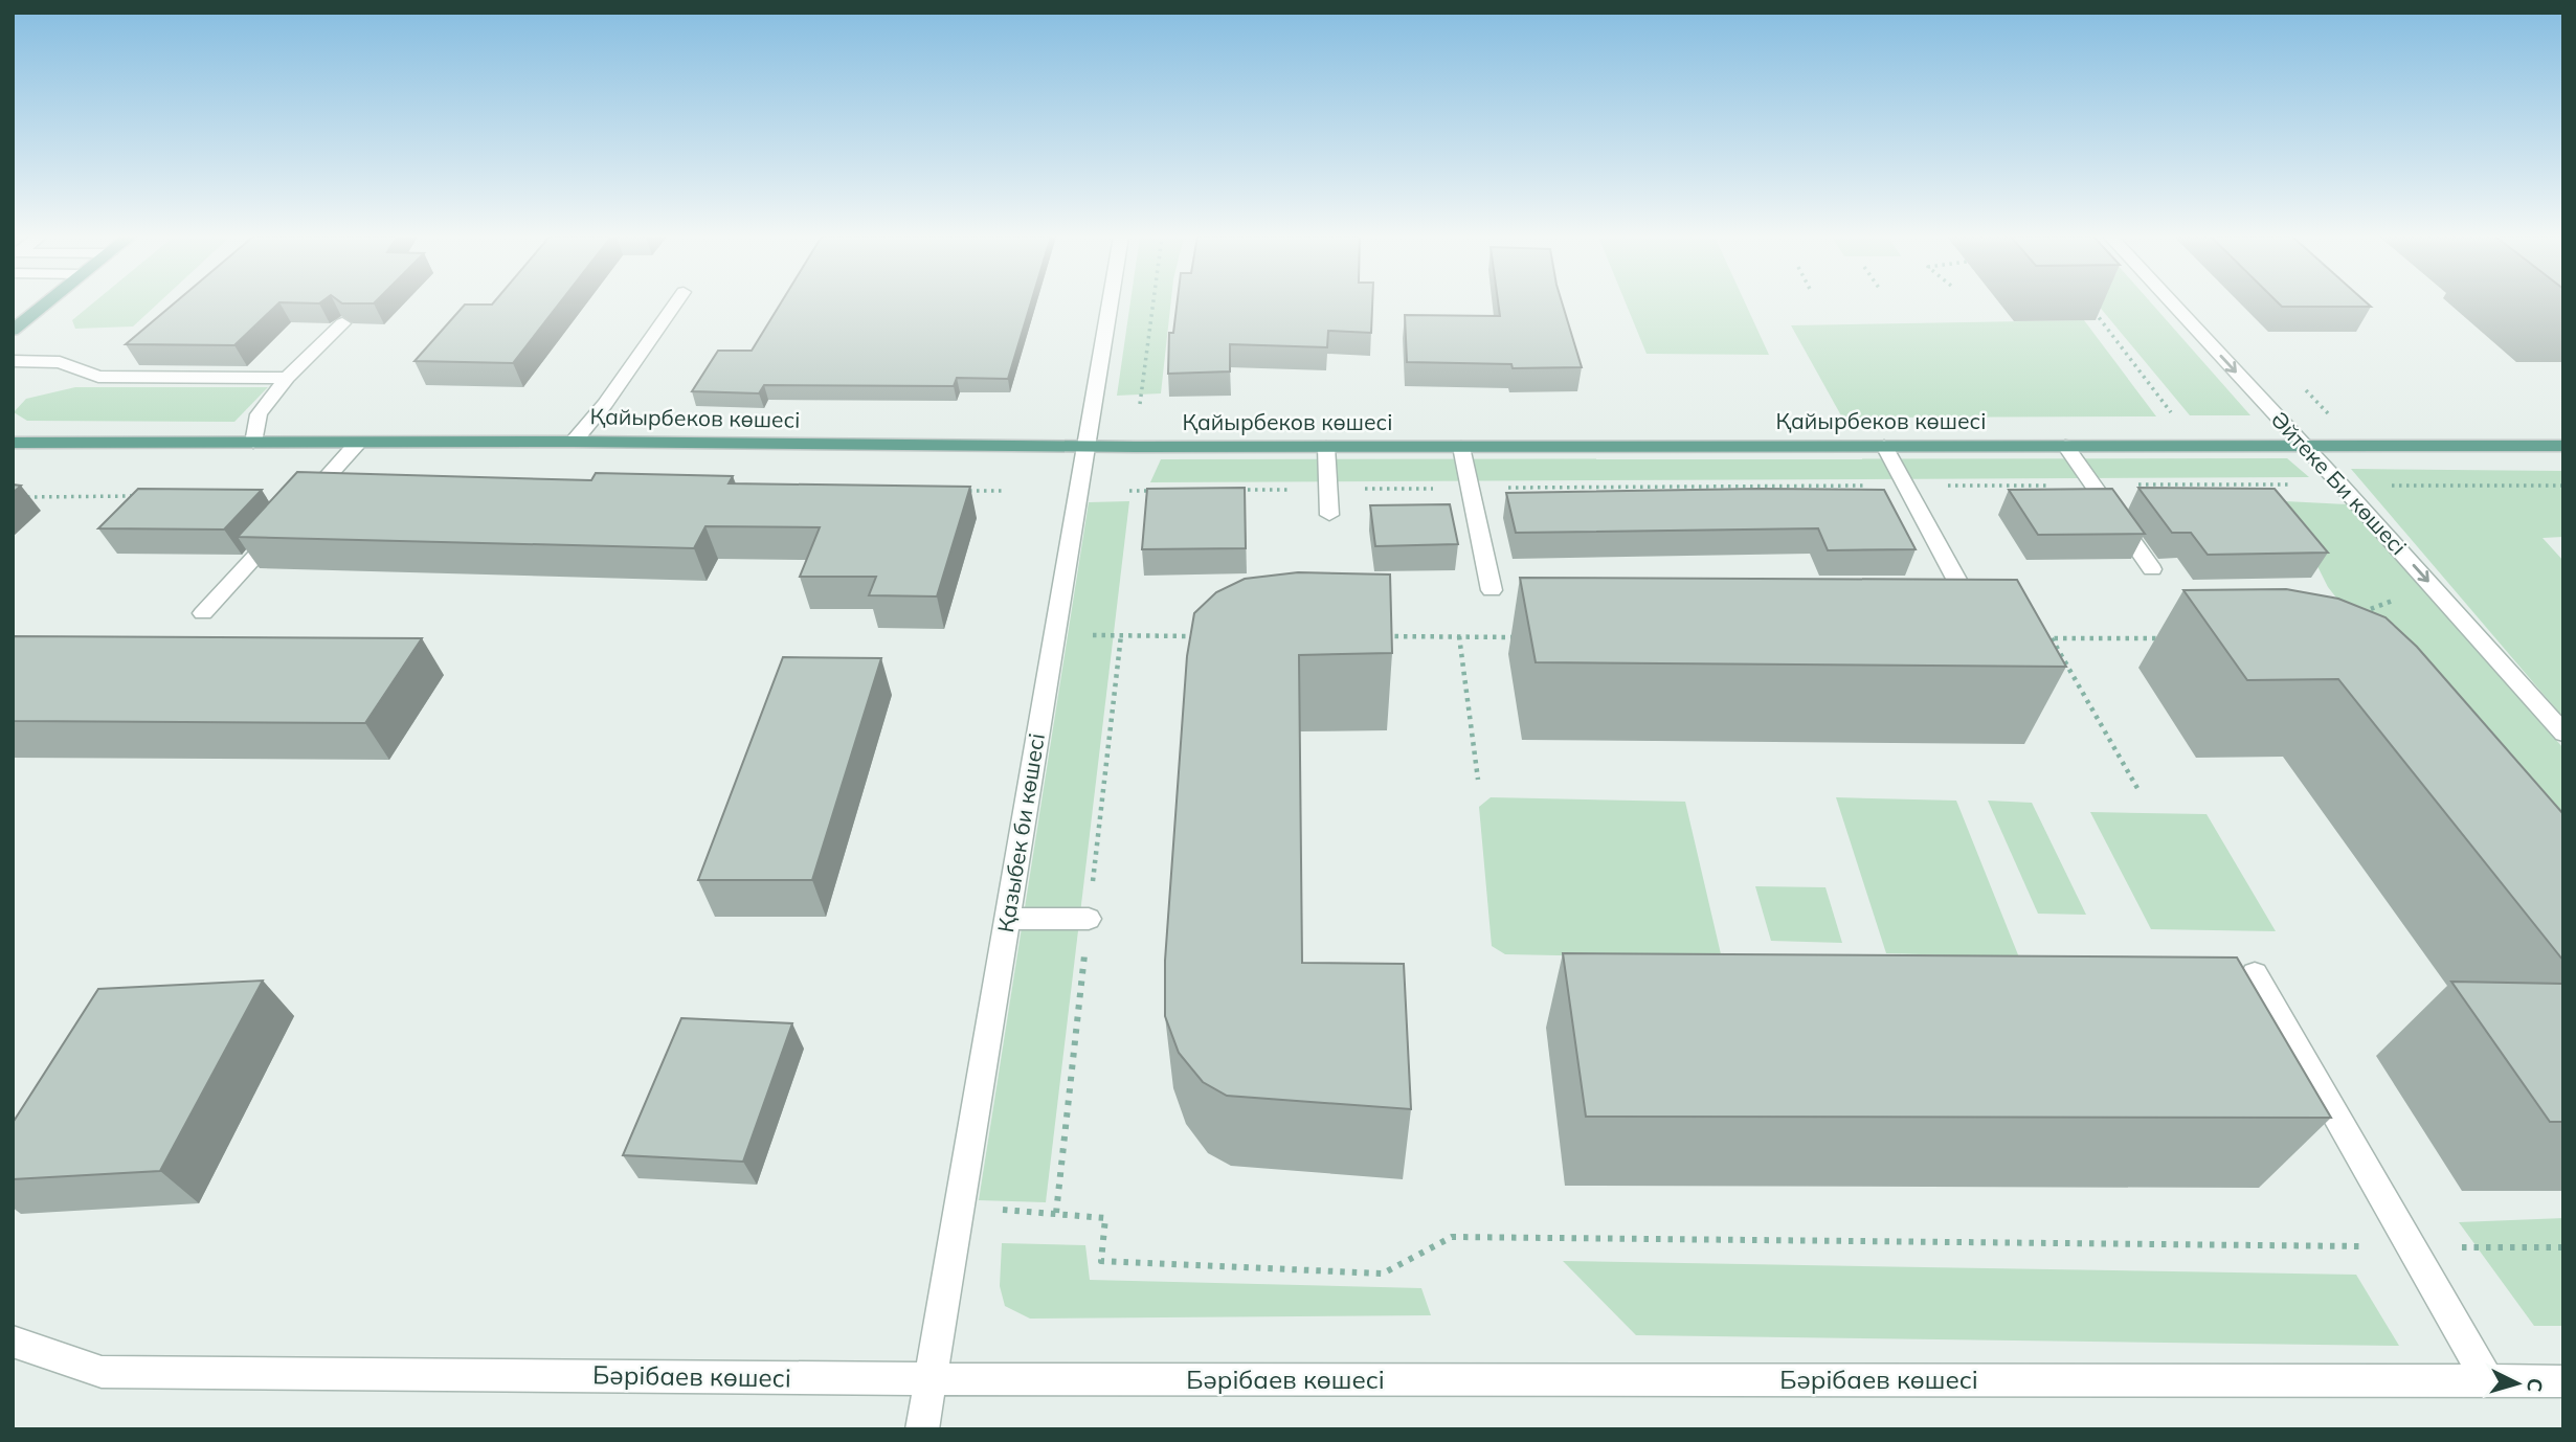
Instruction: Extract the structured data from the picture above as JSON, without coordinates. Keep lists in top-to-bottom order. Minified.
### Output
{"streets":{"main road":["Қайырбеков көшесі"],"street":["Әйтеке Би көшесі","Қазыбек би көшесі","Бәрібаев көшесі"]},"crossings":[["Қайырбеков көшесі","Әйтеке Би көшесі"],["Қайырбеков көшесі","Қазыбек би көшесі"],["Қазыбек би көшесі","Бәрібаев көшесі"]],"one_way":["Әйтеке Би көшесі"],"north":"right"}
